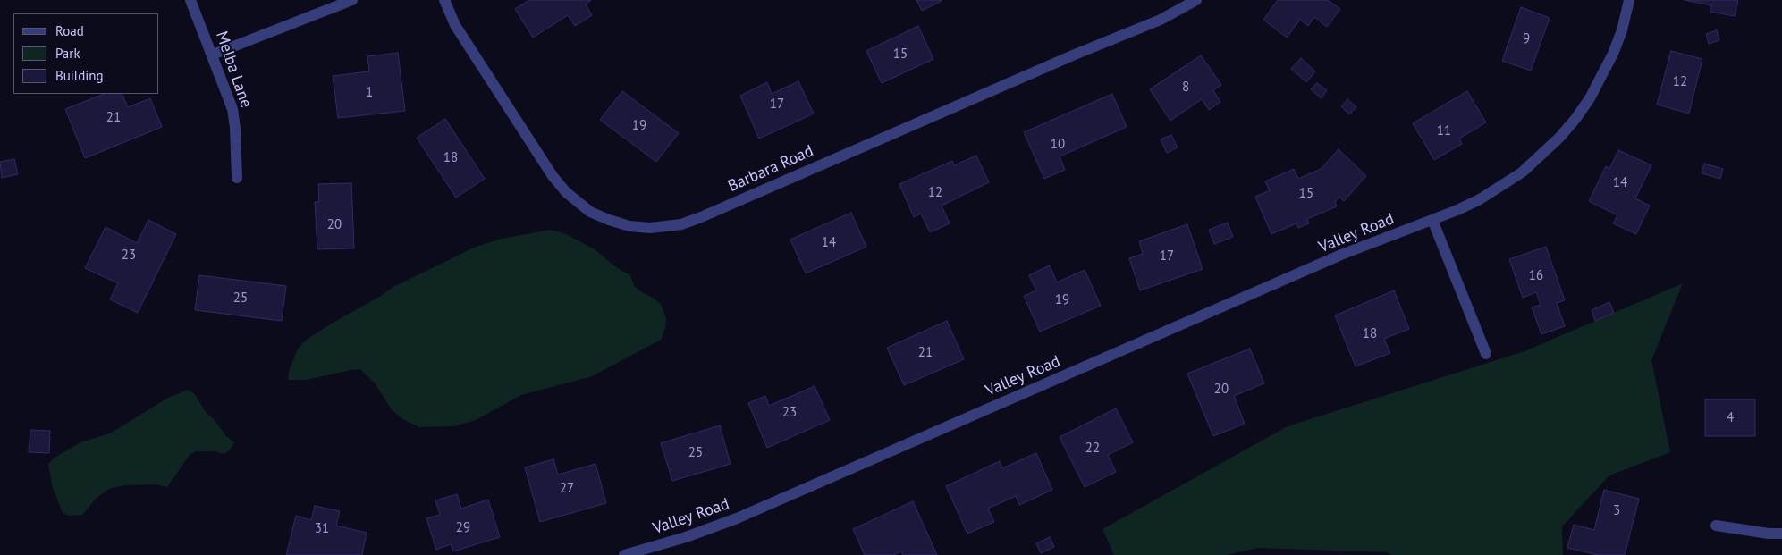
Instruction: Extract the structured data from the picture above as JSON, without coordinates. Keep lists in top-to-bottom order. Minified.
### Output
{"streets":{"street":["Melba Lane","Barbara Road","Valley Road"]},"house_numbers":["9","15","12","8","1","17","21","19","11","10","18","14","12","15","20","14","23","17","16","25","19","18","21","20","23","4","22","25","27","3","29","31"],"legend":["Road","Park","Building"]}
